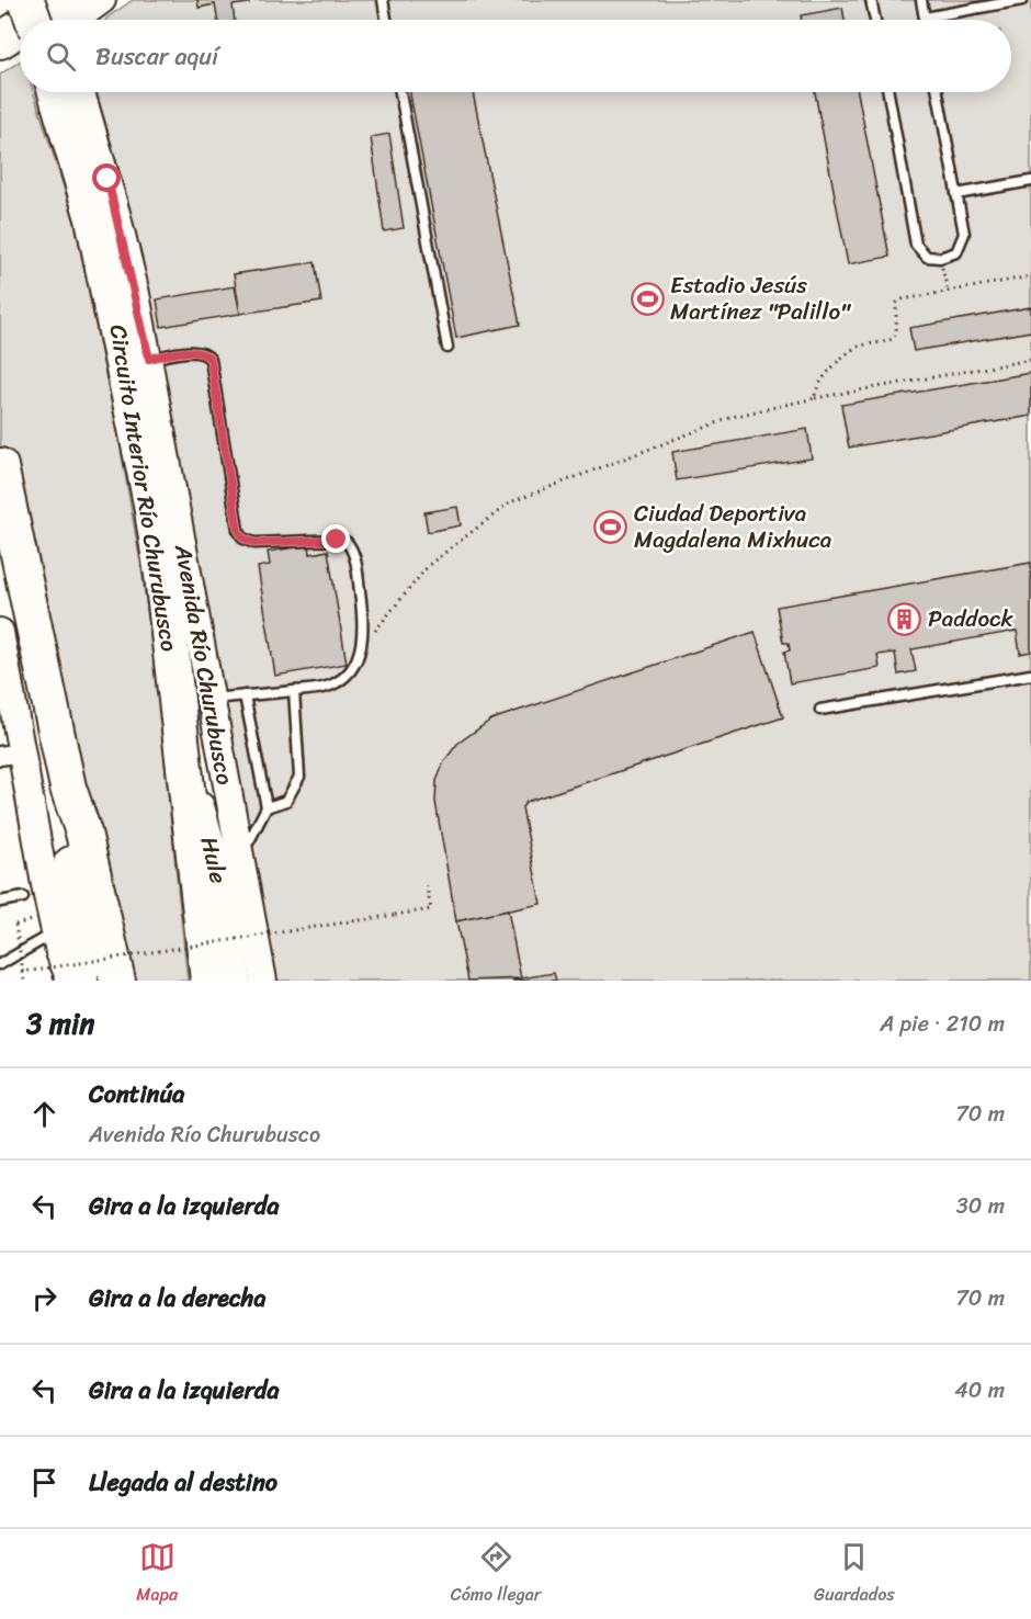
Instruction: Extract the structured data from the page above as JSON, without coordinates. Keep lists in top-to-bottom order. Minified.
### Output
{"streets":{"highway":["Circuito Interior Río Churubusco"],"main road":["Avenida Río Churubusco","Hule"]},"crossings":[["Circuito Interior Río Churubusco","Hule"]],"places":{"sports":["Estadio Jesús Martínez \"Palillo\"","Ciudad Deportiva Magdalena Mixhuca"],"building":["Paddock"]},"page":{"search":"Buscar aquí","heading":["3 min","A pie · 210 m"],"list":[["Continúa","Avenida Río Churubusco","70 m"],["Gira a la izquierda","30 m"],["Gira a la derecha","70 m"],["Gira a la izquierda","40 m"],"Llegada al destino"],"nav":["Mapa","Cómo llegar","Guardados"]}}
